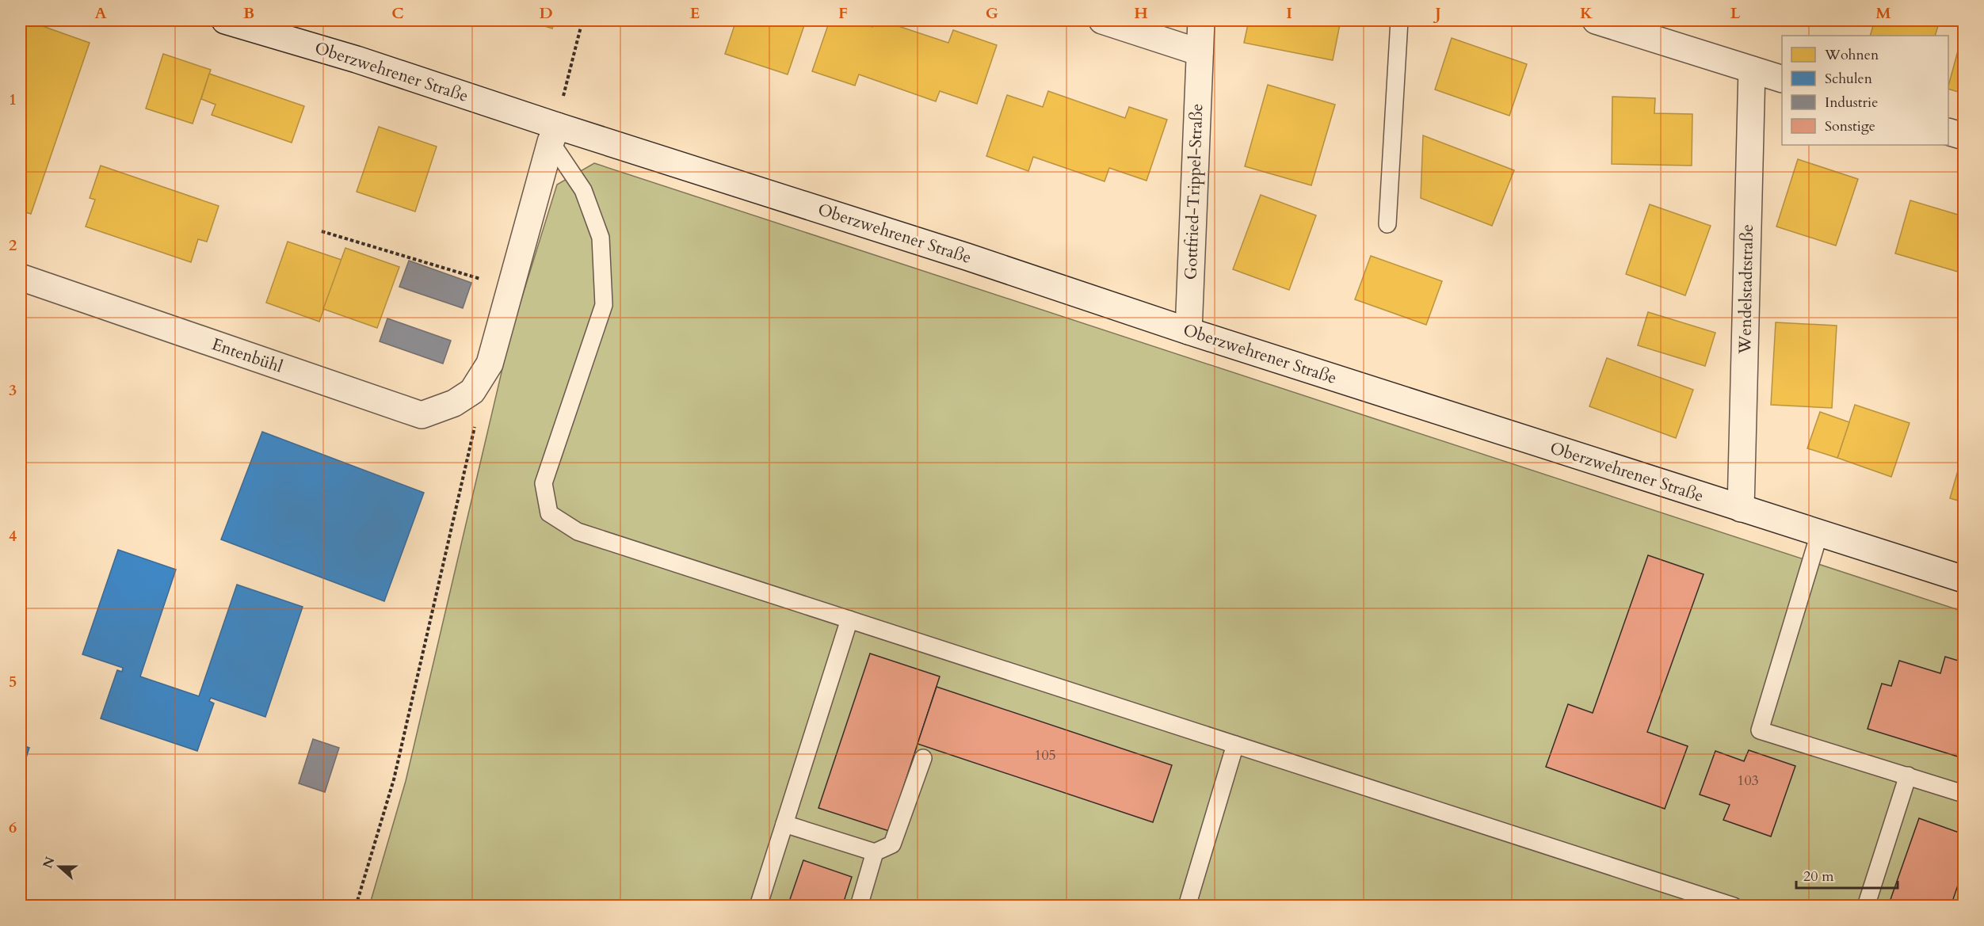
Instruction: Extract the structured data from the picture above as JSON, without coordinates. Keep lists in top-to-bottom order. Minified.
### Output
{"streets":{"street":["Oberzwehrener Straße","Gottfried-Trippel-Straße","Wendelstadtstraße","Entenbühl"]},"crossings":[["Oberzwehrener Straße","Gottfried-Trippel-Straße"],["Oberzwehrener Straße","Wendelstadtstraße"]],"house_numbers":["105","103"],"legend":["Wohnen","Schulen","Industrie","Sonstige"],"scale_bar":"20 m","north":"left","grid":{"columns":["A","B","C","D","E","F","G","H","I","J","K","L","M"],"rows":["1","2","3","4","5","6"]}}
